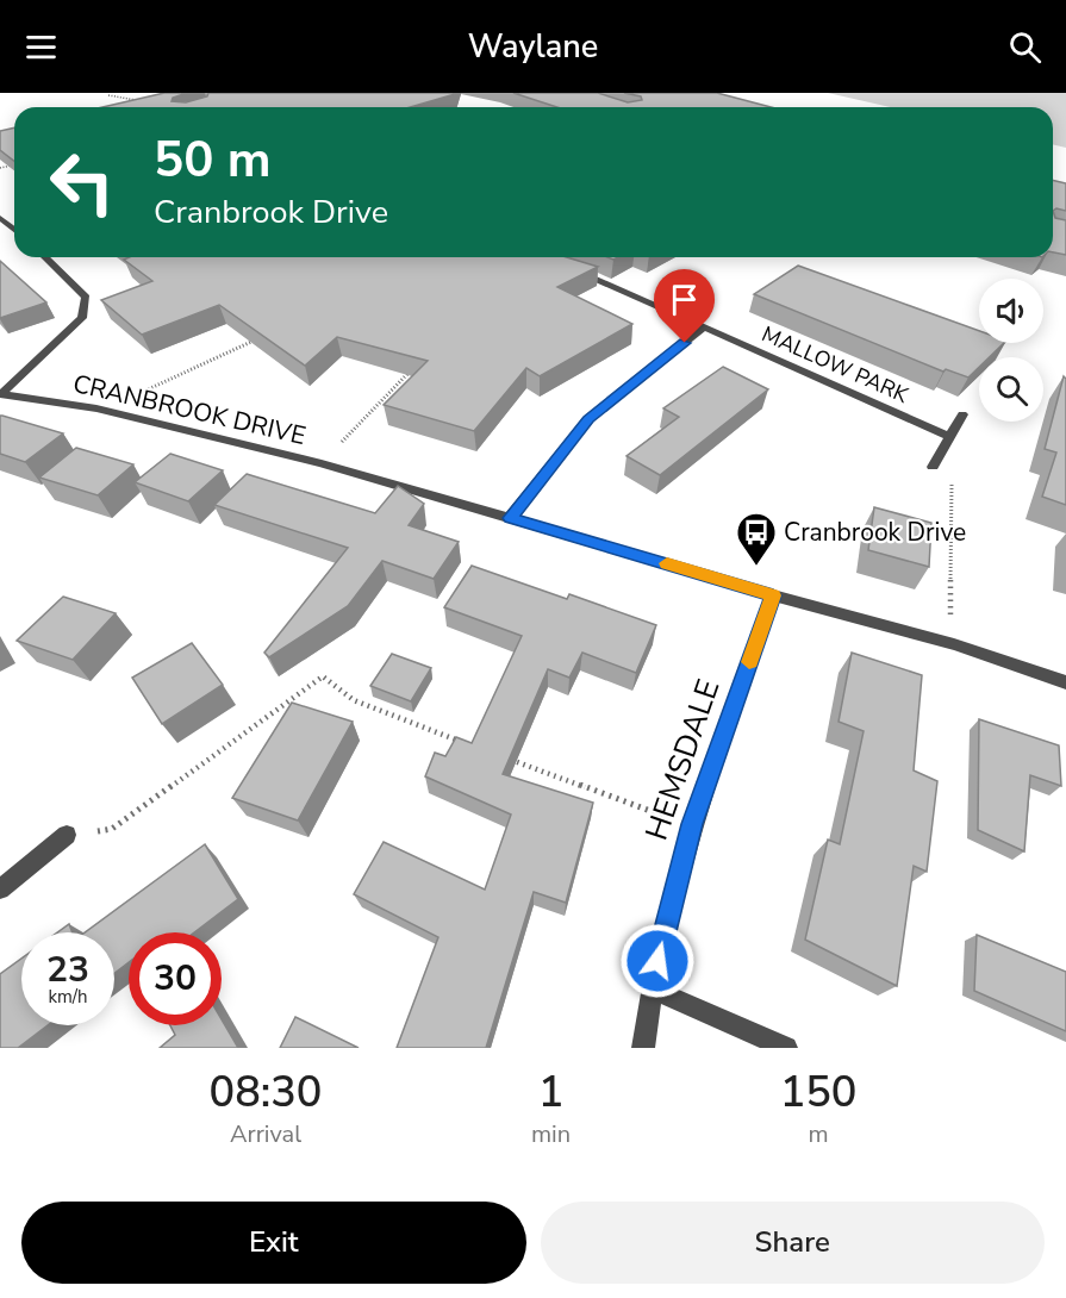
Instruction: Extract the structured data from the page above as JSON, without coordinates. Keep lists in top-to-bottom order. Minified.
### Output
{"streets":{"street":["MALLOW PARK","CRANBROOK DRIVE","HEMSDALE"]},"crossings":[["CRANBROOK DRIVE","HEMSDALE"]],"places":{"bus stop":["Cranbrook Drive"]},"page":{"header":"Waylane","turn":["50 m","Cranbrook Drive"],"speed":"23 km/h","limit":"30","eta":["08:30","Arrival","1","min","150","m"],"buttons":["Exit","Share"]}}
